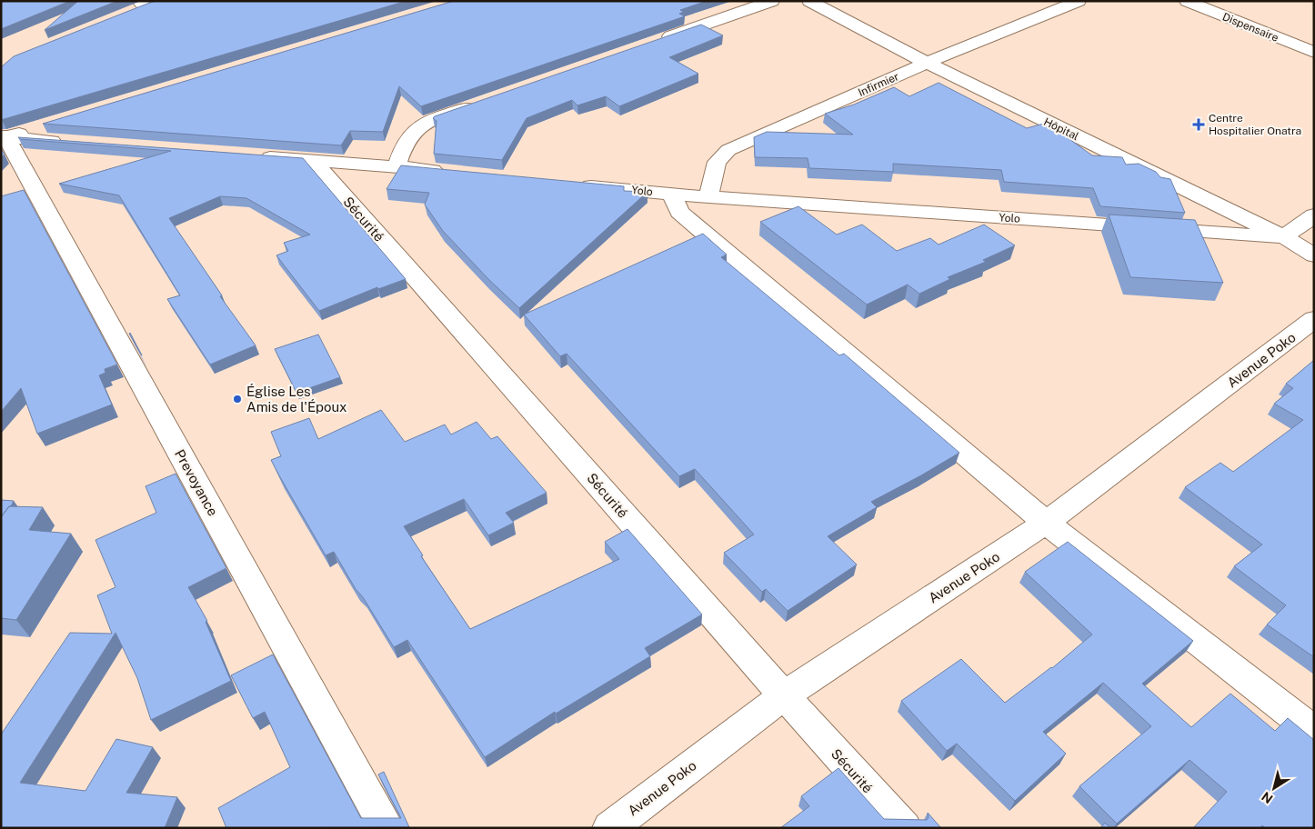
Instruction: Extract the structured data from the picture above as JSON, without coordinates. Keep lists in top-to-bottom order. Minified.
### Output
{"streets":{"street":["Dispensaire","Infirmier","Hôpital","Yolo","Sécurité","Avenue Poko","Prevoyance"]},"crossings":[["Infirmier","Hôpital"],["Infirmier","Yolo"],["Hôpital","Yolo"],["Sécurité","Avenue Poko"]],"places":{"health":["Centre Hospitalier Onatra"],"other":["Église Les Amis de l'Époux"]},"north":"bottom left"}
